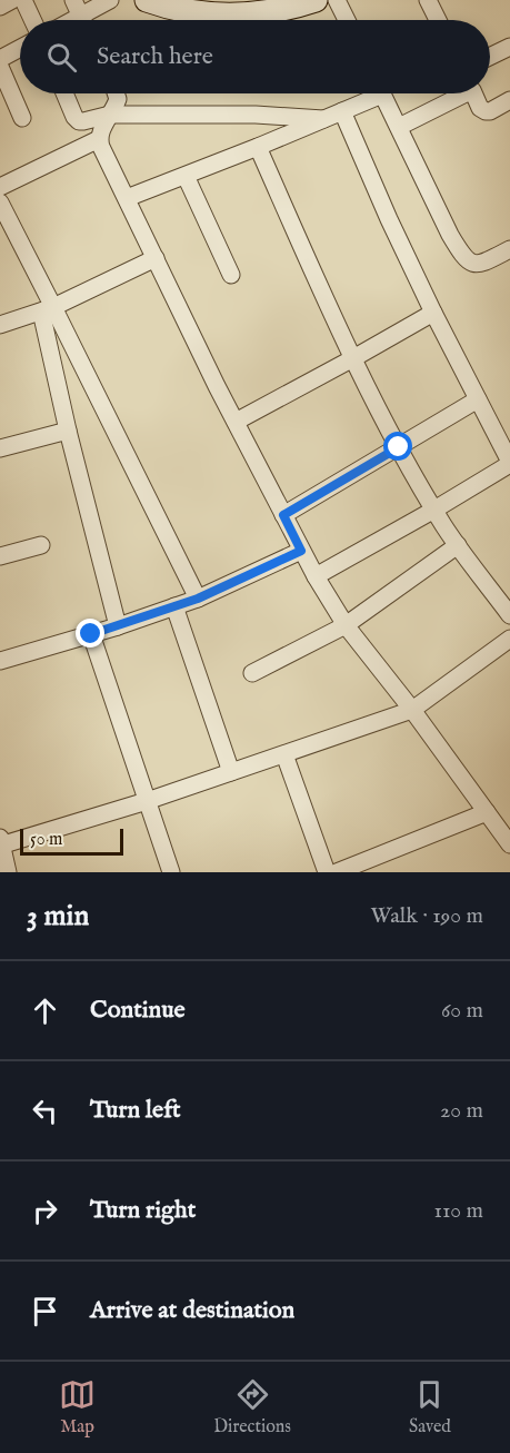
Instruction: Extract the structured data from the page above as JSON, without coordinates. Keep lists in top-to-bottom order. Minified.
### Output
{"scale_bar":"50 m","page":{"search":"Search here","scale":"50 m","heading":["3 min","Walk · 190 m"],"list":[["Continue","60 m"],["Turn left","20 m"],["Turn right","110 m"],"Arrive at destination"],"nav":["Map","Directions","Saved"]}}
